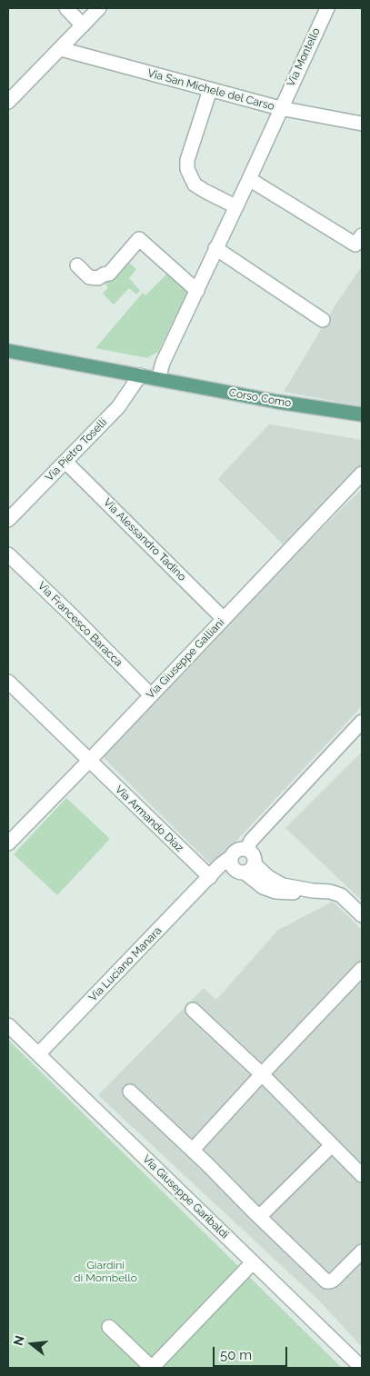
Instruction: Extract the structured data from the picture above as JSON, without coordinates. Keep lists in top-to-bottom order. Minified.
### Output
{"streets":{"main road":["Corso Como"],"street":["Via Montello","Via San Michele del Carso","Via Pietro Toselli","Via Alessandro Tadino","Via Francesco Baracca","Via Giuseppe Galliani","Via Armando Diaz","Via Luciano Manara","Via Giuseppe Garibaldi"]},"crossings":[["Via Montello","Via San Michele del Carso"],["Corso Como","Via Pietro Toselli"],["Via Pietro Toselli","Via Alessandro Tadino"],["Via Alessandro Tadino","Via Giuseppe Galliani"],["Via Francesco Baracca","Via Giuseppe Galliani"],["Via Giuseppe Galliani","Via Armando Diaz"],["Via Armando Diaz","Via Luciano Manara"],["Via Luciano Manara","Via Giuseppe Garibaldi"]],"parks":["Giardini di Mombello"],"scale_bar":"50 m","north":"left"}
